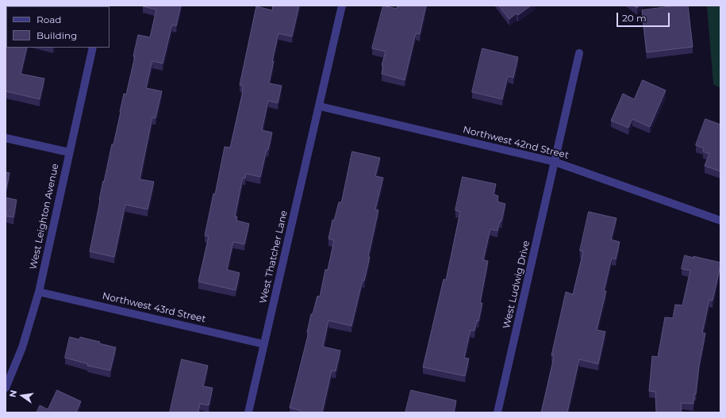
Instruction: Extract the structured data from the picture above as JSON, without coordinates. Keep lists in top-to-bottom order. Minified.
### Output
{"streets":{"street":["Northwest 42nd Street","West Leighton Avenue","West Thatcher Lane","West Ludwig Drive","Northwest 43rd Street"]},"crossings":[["Northwest 42nd Street","West Thatcher Lane"],["Northwest 42nd Street","West Ludwig Drive"],["West Leighton Avenue","Northwest 43rd Street"],["West Thatcher Lane","Northwest 43rd Street"]],"legend":["Road","Building"],"scale_bar":"20 m","north":"left"}
